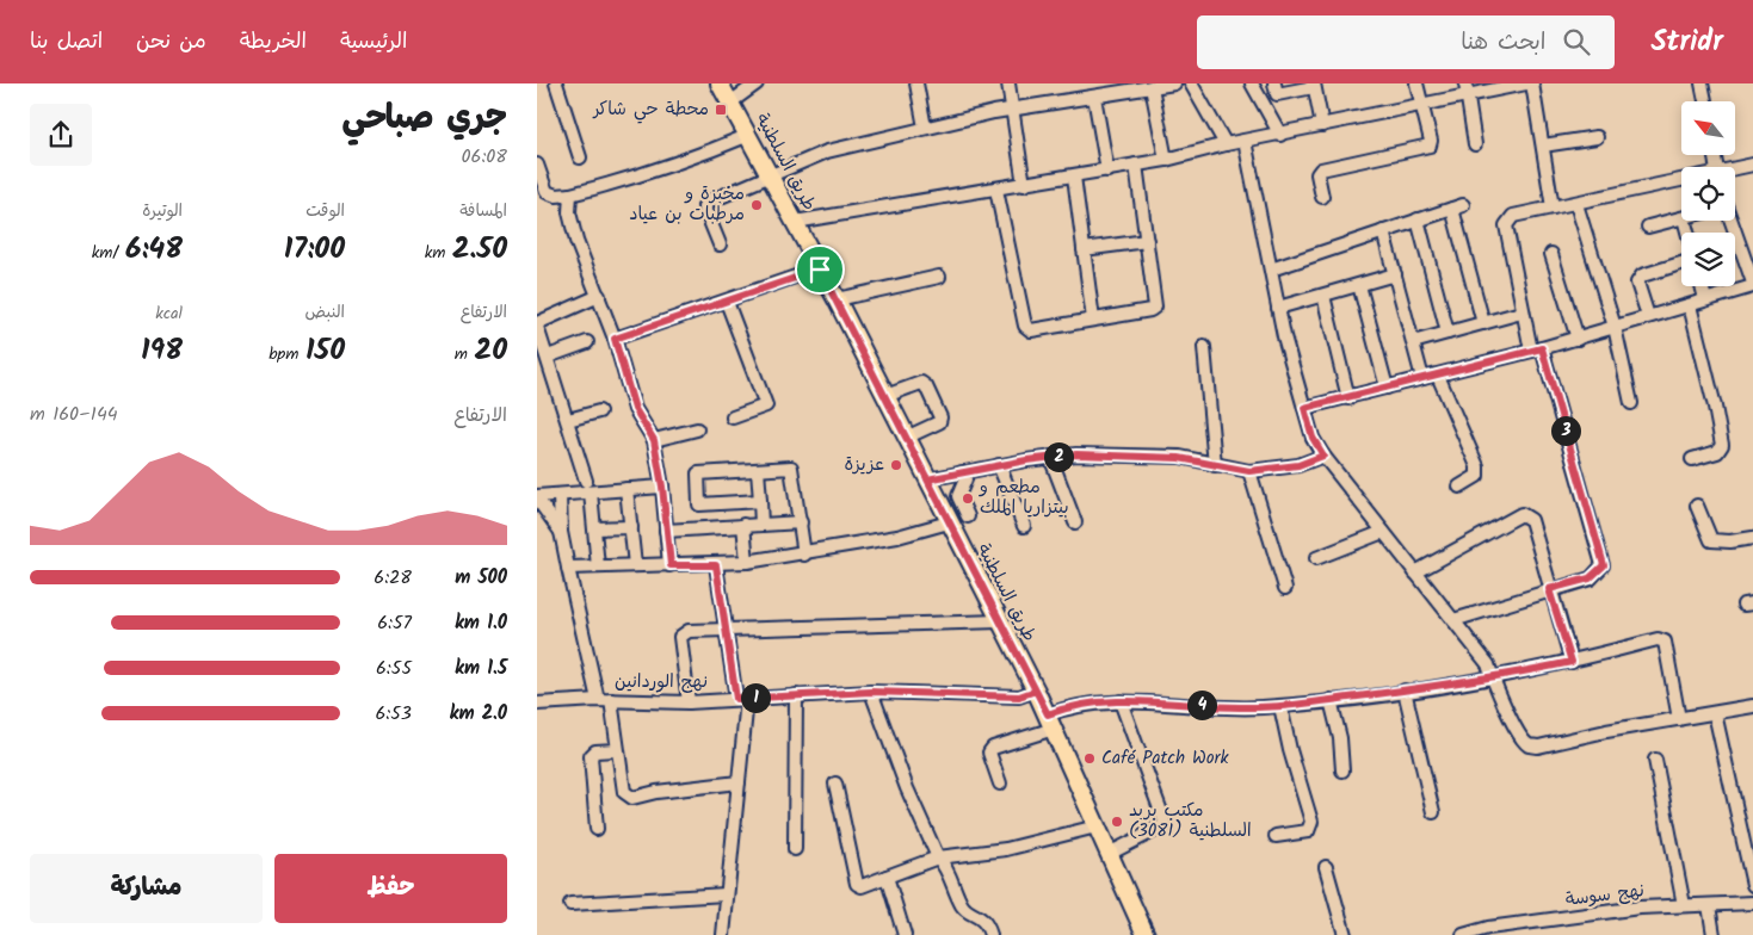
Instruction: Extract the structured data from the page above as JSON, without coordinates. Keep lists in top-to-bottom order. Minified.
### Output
{"streets":{"main road":["طريق السلطنية"],"street":["نهج الوردانين","نهج سوسة"]},"crossings":[["طريق السلطنية","نهج الوردانين"]],"places":{"transit":["محطة حي شاكر"],"other":["مخبزة و مرطبات بن عياد","عزيزة","مطعم و بيتزاريا الملك","Café Patch Work","مكتب بريد السلطنية (3081)"]},"north":"top left","page":{"header":"Stridr","search":"ابحث هنا","nav":["الرئيسية","الخريطة","من نحن","اتصل بنا"],"heading":["جري صباحي","06:08"],"stats":[["المسافة","2.50 km"],["الوقت","17:00"],["الوتيرة","6:48 /km"],["الارتفاع","20 m"],["النبض","150 bpm"],["kcal","198"]],"chart":["الارتفاع","144–160 m"],"pins":["3","2","1","4"],"list":[{"name":"500 m","note":"6:28"},{"name":"1.0 km","note":"6:57"},{"name":"1.5 km","note":"6:55"},{"name":"2.0 km","note":"6:53"}],"buttons":["حفظ","مشاركة"]}}
